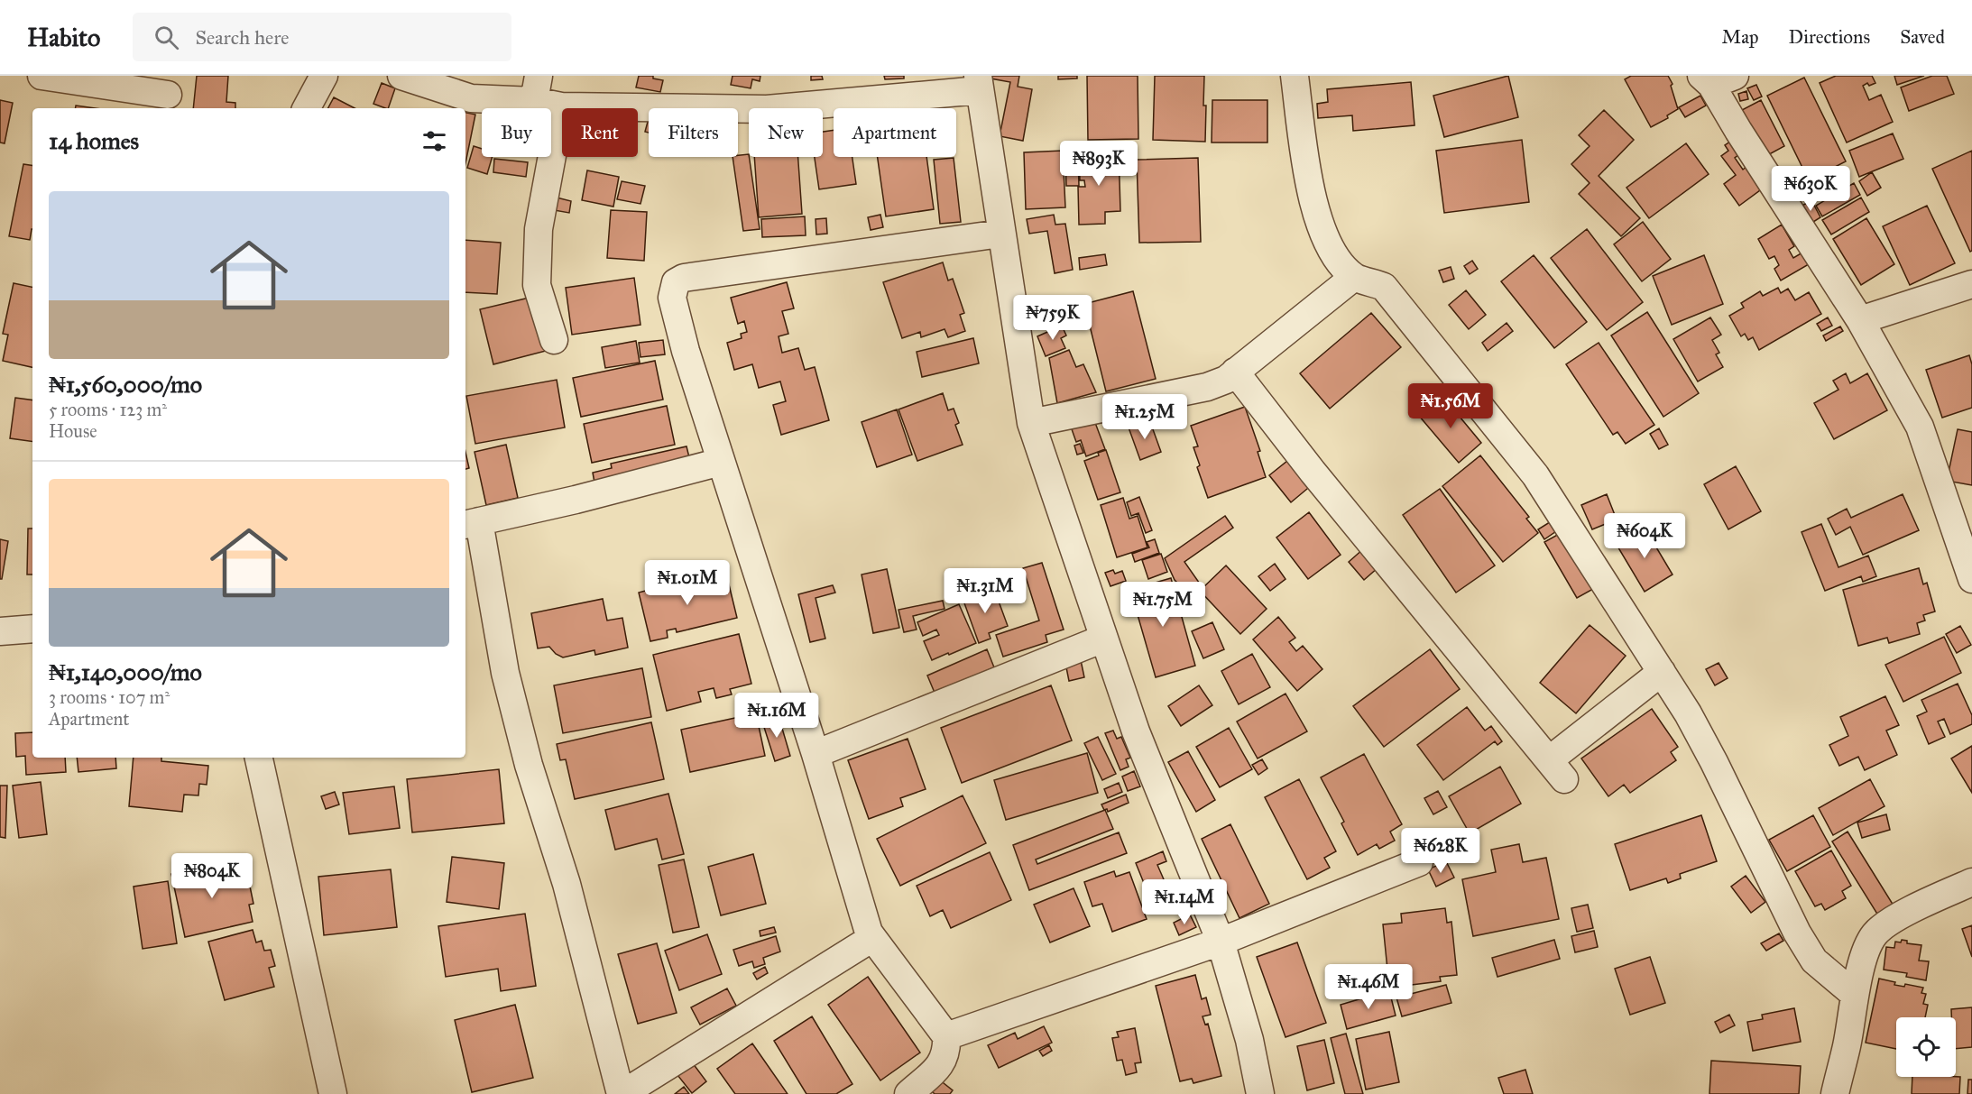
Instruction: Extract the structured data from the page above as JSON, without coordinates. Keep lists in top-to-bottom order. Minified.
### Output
{"page":{"header":"Habito","search":"Search here","nav":["Map","Directions","Saved"],"chip":["Buy","Rent","Filters","New","Apartment"],"heading":"14 homes","price":["₦893K","₦630K","₦759K","₦1.56M","₦1.25M","₦604K","₦1.01M","₦1.31M","₦1.75M","₦1.16M","₦628K","₦804K","₦1.14M","₦1.46M"],"list":[{"name":"₦1,560,000/mo","note":"5 rooms · 123 m² · House"},{"name":"₦1,140,000/mo","note":"3 rooms · 107 m² · Apartment"}]}}
